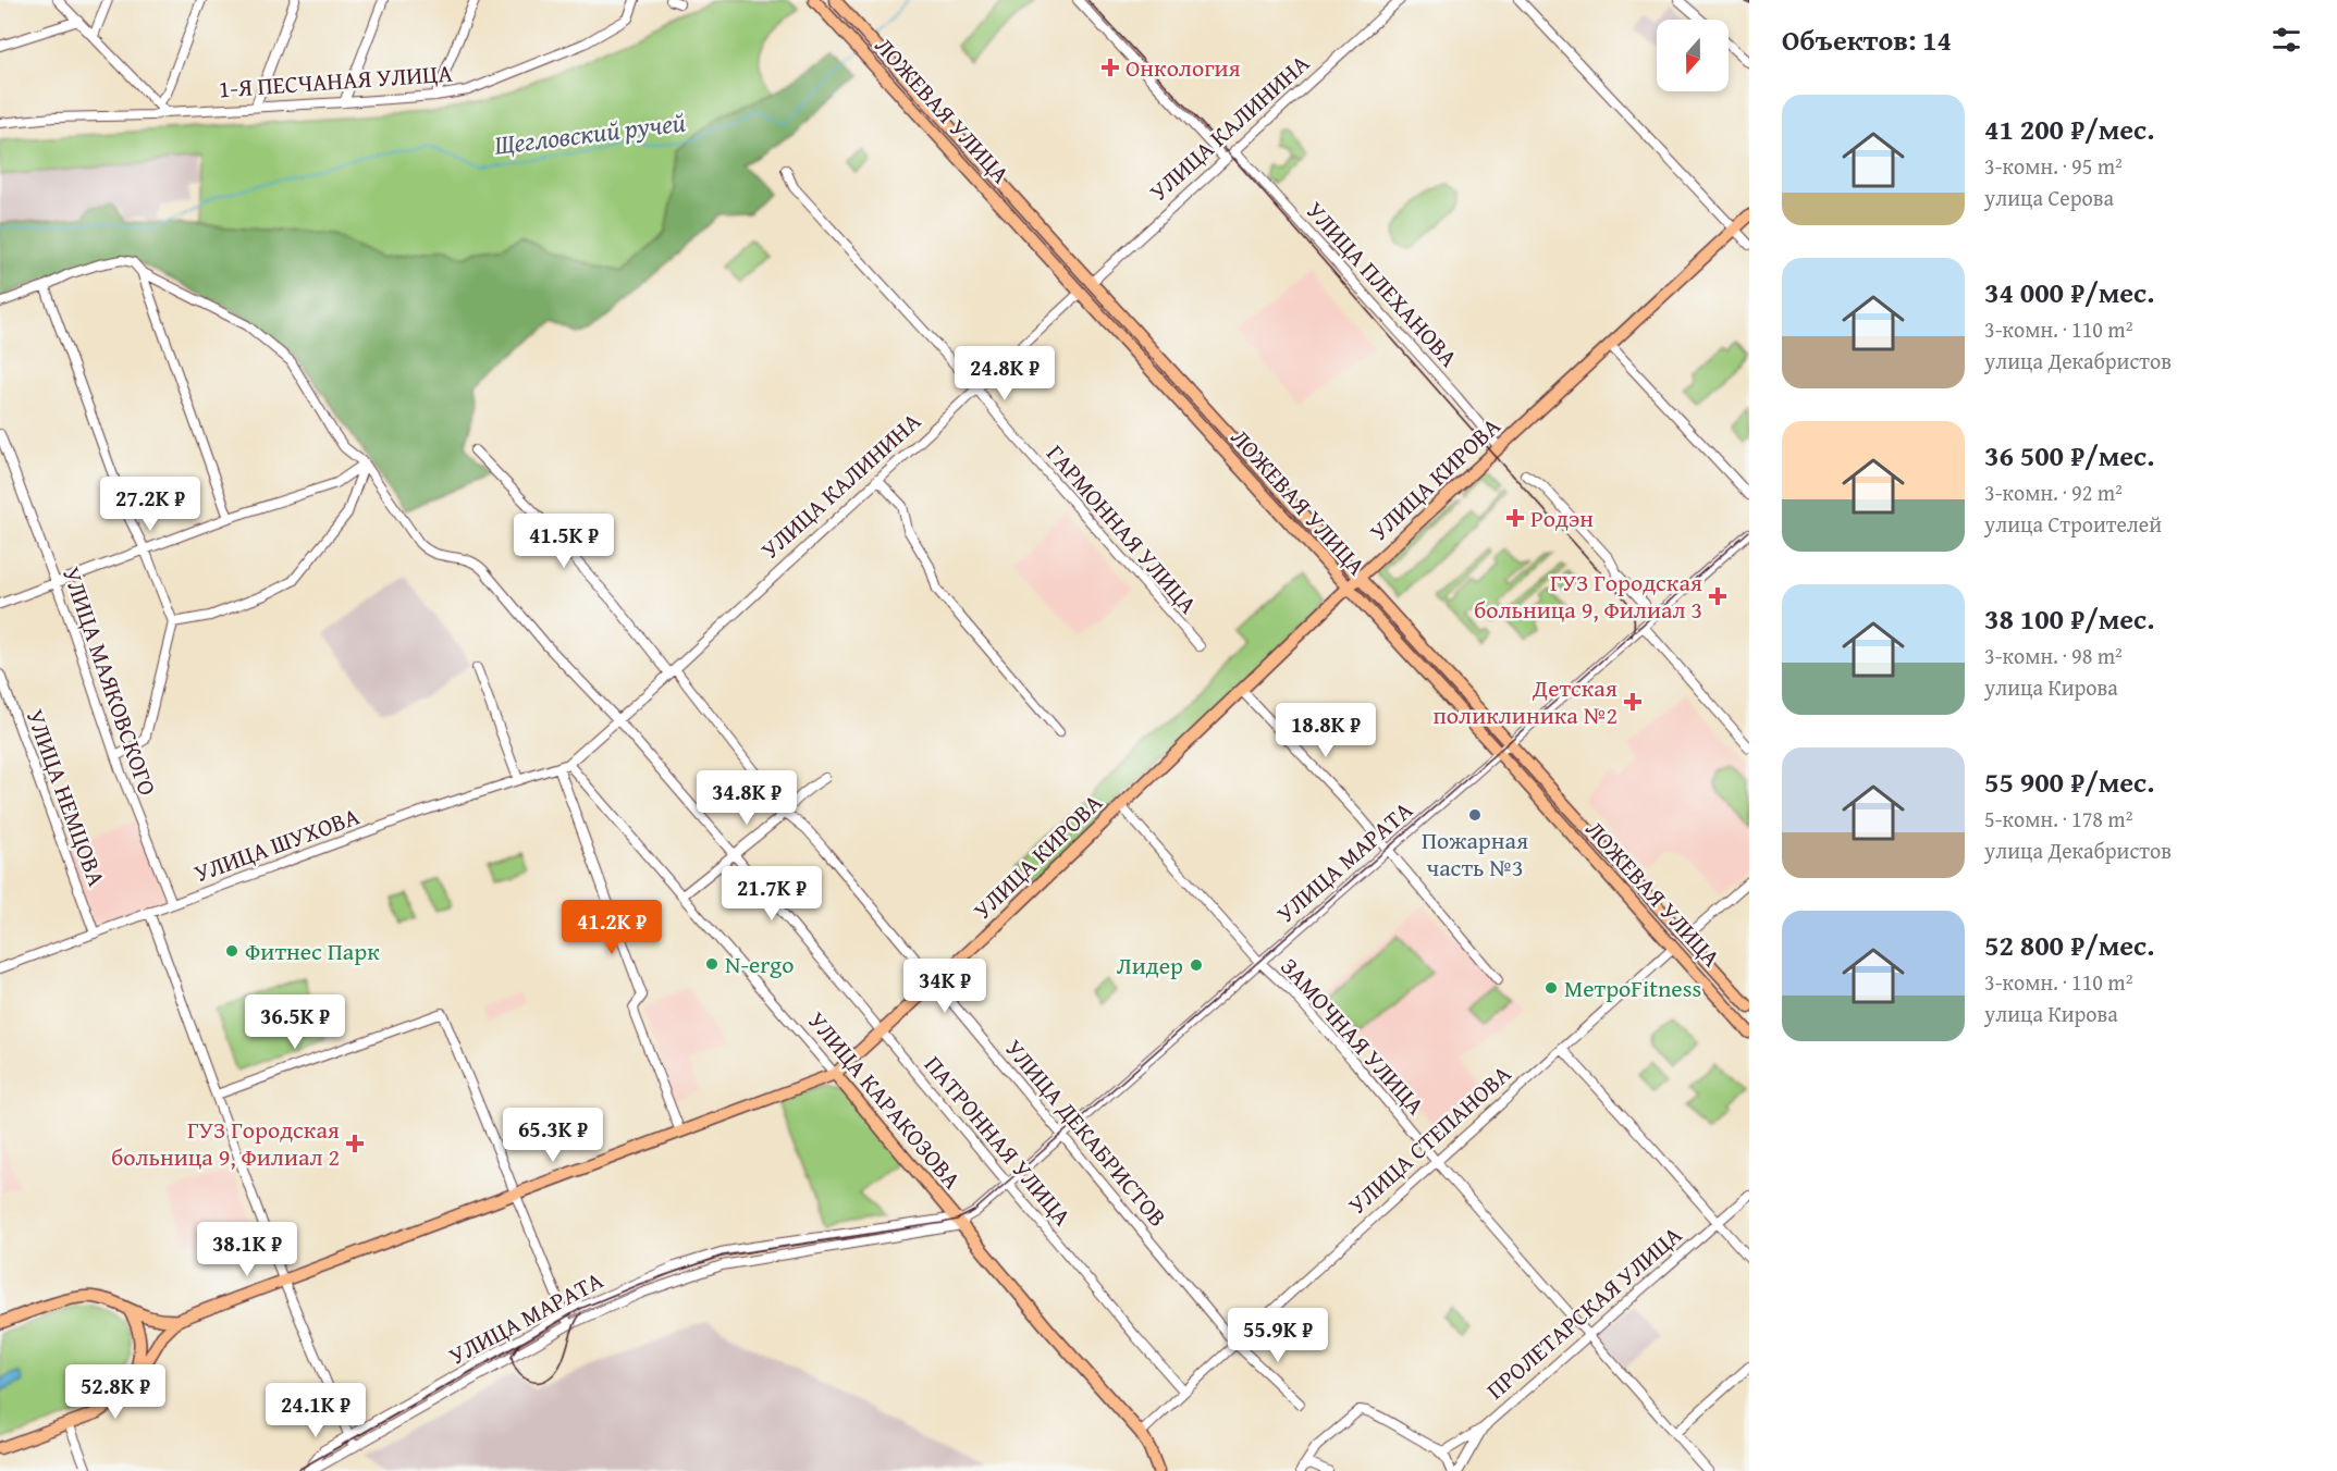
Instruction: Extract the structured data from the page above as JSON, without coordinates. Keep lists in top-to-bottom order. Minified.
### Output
{"streets":{"main road":["ЛОЖЕВАЯ УЛИЦА","УЛИЦА КАЛИНИНА","УЛИЦА КИРОВА","УЛИЦА КАРАКОЗОВА","УЛИЦА СТЕПАНОВА"],"street":["1-Я ПЕСЧАНАЯ УЛИЦА","УЛИЦА ПЛЕХАНОВА","ГАРМОННАЯ УЛИЦА","УЛИЦА МАЯКОВСКОГО","УЛИЦА НЕМЦОВА","УЛИЦА ШУХОВА","УЛИЦА МАРАТА","ЗАМОЧНАЯ УЛИЦА","УЛИЦА ДЕКАБРИСТОВ","ПАТРОННАЯ УЛИЦА","ПРОЛЕТАРСКАЯ УЛИЦА"]},"crossings":[["ЛОЖЕВАЯ УЛИЦА","УЛИЦА КАЛИНИНА"],["ЛОЖЕВАЯ УЛИЦА","УЛИЦА КИРОВА"],["ЛОЖЕВАЯ УЛИЦА","УЛИЦА МАРАТА"],["ЛОЖЕВАЯ УЛИЦА","УЛИЦА СТЕПАНОВА"],["УЛИЦА КАЛИНИНА","УЛИЦА ПЛЕХАНОВА"],["УЛИЦА КАЛИНИНА","ГАРМОННАЯ УЛИЦА"],["УЛИЦА КАЛИНИНА","УЛИЦА ШУХОВА"],["УЛИЦА КАЛИНИНА","УЛИЦА КАРАКОЗОВА"],["УЛИЦА КАЛИНИНА","УЛИЦА ДЕКАБРИСТОВ"],["УЛИЦА КАЛИНИНА","ПАТРОННАЯ УЛИЦА"],["УЛИЦА ПЛЕХАНОВА","УЛИЦА КИРОВА"],["УЛИЦА КИРОВА","ЗАМОЧНАЯ УЛИЦА"],["УЛИЦА КИРОВА","УЛИЦА КАРАКОЗОВА"],["УЛИЦА КИРОВА","УЛИЦА ДЕКАБРИСТОВ"],["УЛИЦА КИРОВА","ПАТРОННАЯ УЛИЦА"],["УЛИЦА МАЯКОВСКОГО","УЛИЦА ШУХОВА"],["УЛИЦА НЕМЦОВА","УЛИЦА ШУХОВА"],["УЛИЦА ШУХОВА","УЛИЦА КАРАКОЗОВА"],["УЛИЦА МАРАТА","ЗАМОЧНАЯ УЛИЦА"],["УЛИЦА МАРАТА","УЛИЦА КАРАКОЗОВА"],["УЛИЦА МАРАТА","УЛИЦА ДЕКАБРИСТОВ"],["УЛИЦА МАРАТА","ПАТРОННАЯ УЛИЦА"],["ЗАМОЧНАЯ УЛИЦА","УЛИЦА СТЕПАНОВА"],["ЗАМОЧНАЯ УЛИЦА","ПРОЛЕТАРСКАЯ УЛИЦА"],["УЛИЦА КАРАКОЗОВА","УЛИЦА СТЕПАНОВА"],["УЛИЦА ДЕКАБРИСТОВ","УЛИЦА СТЕПАНОВА"],["УЛИЦА СТЕПАНОВА","ПАТРОННАЯ УЛИЦА"]],"water":["Щегловский ручей"],"places":{"health":["Онкология","Родэн","ГУЗ Городская больница 9, Филиал 3","Детская поликлиника №2","ГУЗ Городская больница 9, Филиал 2"],"other":["Пожарная часть №3","Фитнес Парк","N-ergo","Лидер","МетроFitness"]},"north":"bottom","page":{"heading":"Объектов: 14","list":[{"name":"41 200 ₽/мес.","note":"3-комн. · 95 m² · улица Серова"},{"name":"34 000 ₽/мес.","note":"3-комн. · 110 m² · улица Декабристов"},{"name":"36 500 ₽/мес.","note":"3-комн. · 92 m² · улица Строителей"},{"name":"38 100 ₽/мес.","note":"3-комн. · 98 m² · улица Кирова"},{"name":"55 900 ₽/мес.","note":"5-комн. · 178 m² · улица Декабристов"},{"name":"52 800 ₽/мес.","note":"3-комн. · 110 m² · улица Кирова"}],"price":["24.8K ₽","27.2K ₽","41.5K ₽","18.8K ₽","34.8K ₽","21.7K ₽","41.2K ₽","34K ₽","36.5K ₽","65.3K ₽","38.1K ₽","55.9K ₽","52.8K ₽","24.1K ₽"]}}
